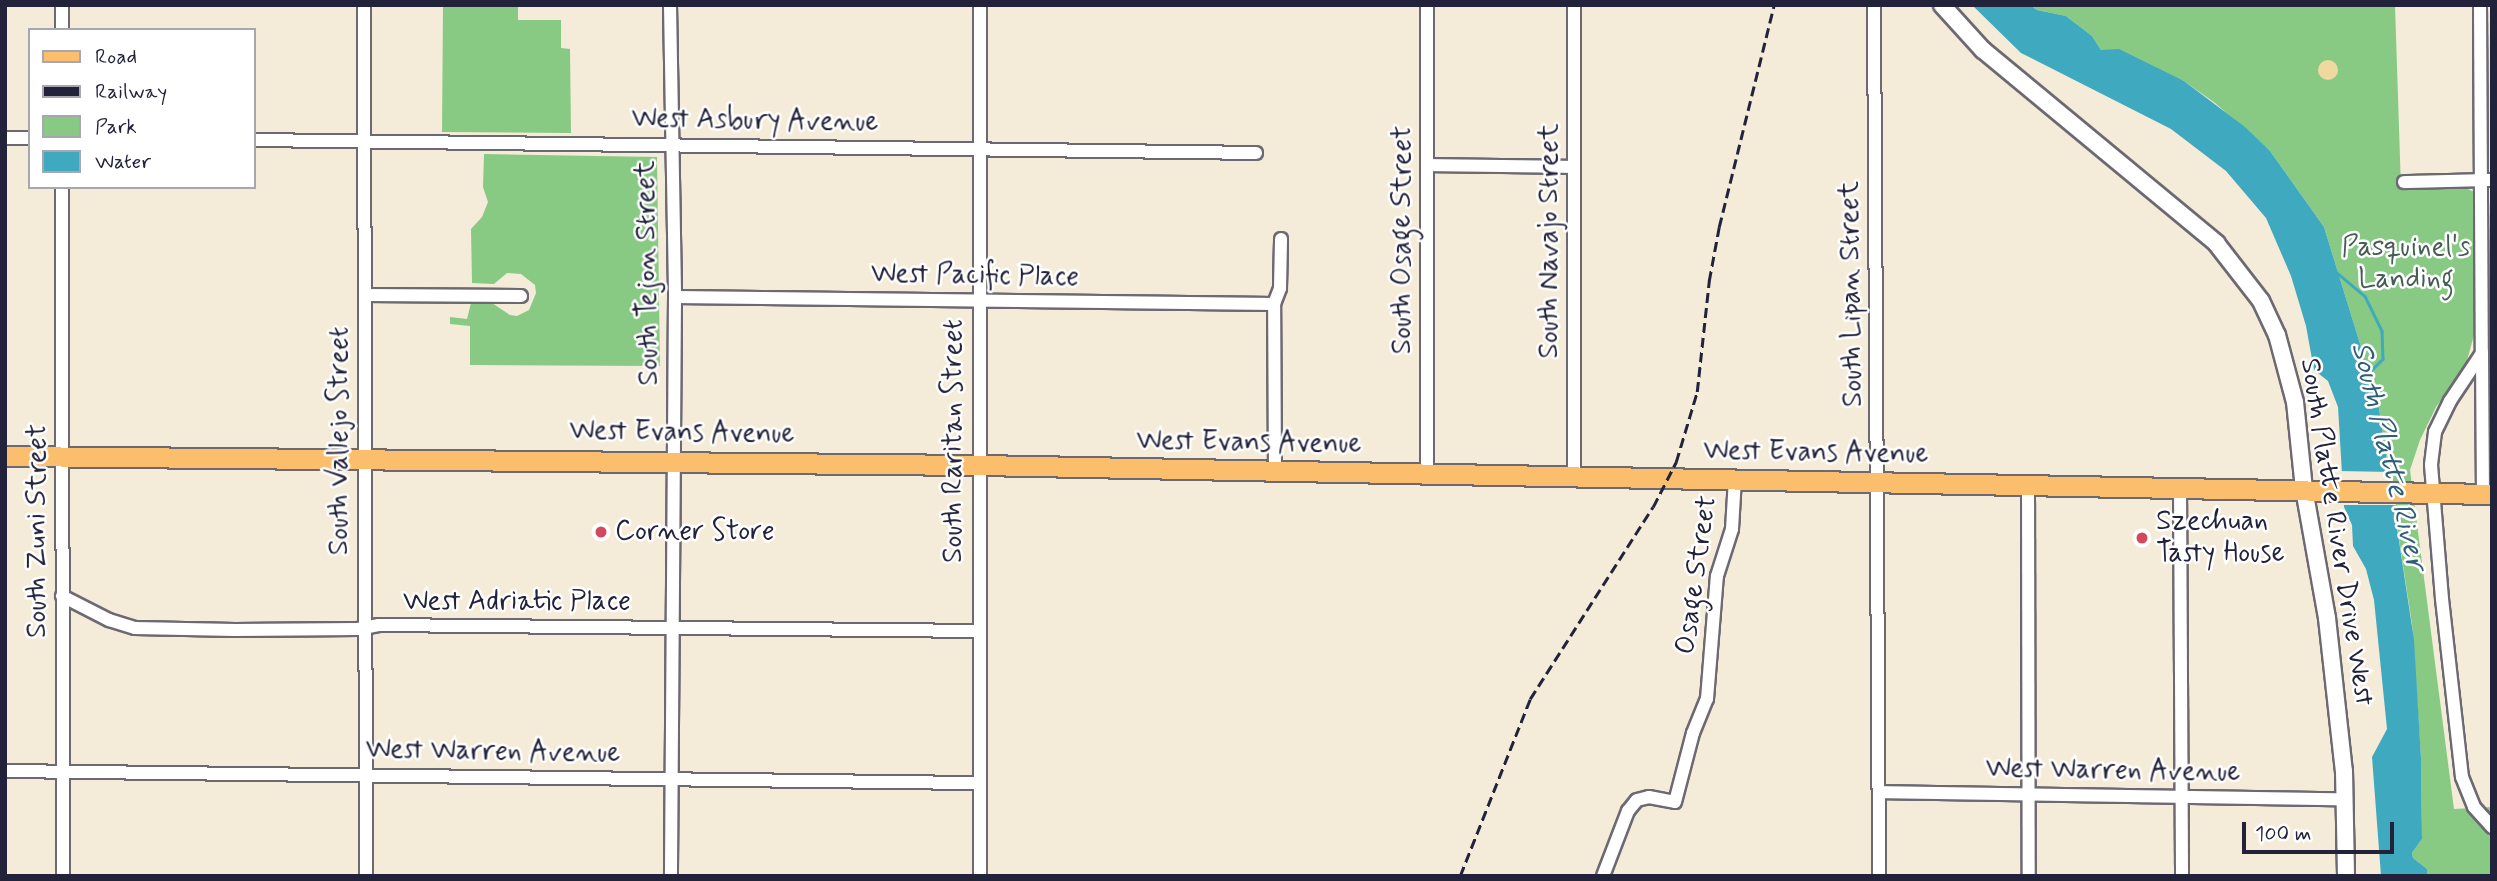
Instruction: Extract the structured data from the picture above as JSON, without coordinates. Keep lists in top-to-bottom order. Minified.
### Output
{"streets":{"main road":["West Evans Avenue"],"street":["West Asbury Avenue","South Osage Street","South Navajo Street","South Tejon Street","West Pacific Place","South Lipan Street","South Vallejo Street","South Raritan Street","South Zuni Street","South Platte River Drive West","Osage Street","West Adriatic Place","West Warren Avenue"]},"crossings":[["West Asbury Avenue","South Tejon Street"],["West Asbury Avenue","South Vallejo Street"],["West Asbury Avenue","South Raritan Street"],["South Osage Street","West Evans Avenue"],["South Navajo Street","West Evans Avenue"],["South Tejon Street","West Pacific Place"],["South Tejon Street","West Evans Avenue"],["South Tejon Street","West Adriatic Place"],["South Tejon Street","West Warren Avenue"],["West Pacific Place","South Raritan Street"],["South Lipan Street","West Evans Avenue"],["South Lipan Street","West Warren Avenue"],["West Evans Avenue","South Vallejo Street"],["West Evans Avenue","South Raritan Street"],["West Evans Avenue","South Zuni Street"],["West Evans Avenue","South Platte River Drive West"],["West Evans Avenue","Osage Street"],["South Vallejo Street","West Adriatic Place"],["South Vallejo Street","West Warren Avenue"],["South Raritan Street","West Adriatic Place"],["South Raritan Street","West Warren Avenue"],["South Zuni Street","West Adriatic Place"],["South Zuni Street","West Warren Avenue"],["South Platte River Drive West","West Warren Avenue"]],"water":["South Platte River"],"parks":["Pasquinel's Landing"],"places":["Corner Store","Szechuan Tasty House"],"legend":["Road","Railway","Park","Water"],"scale_bar":"100 m"}
